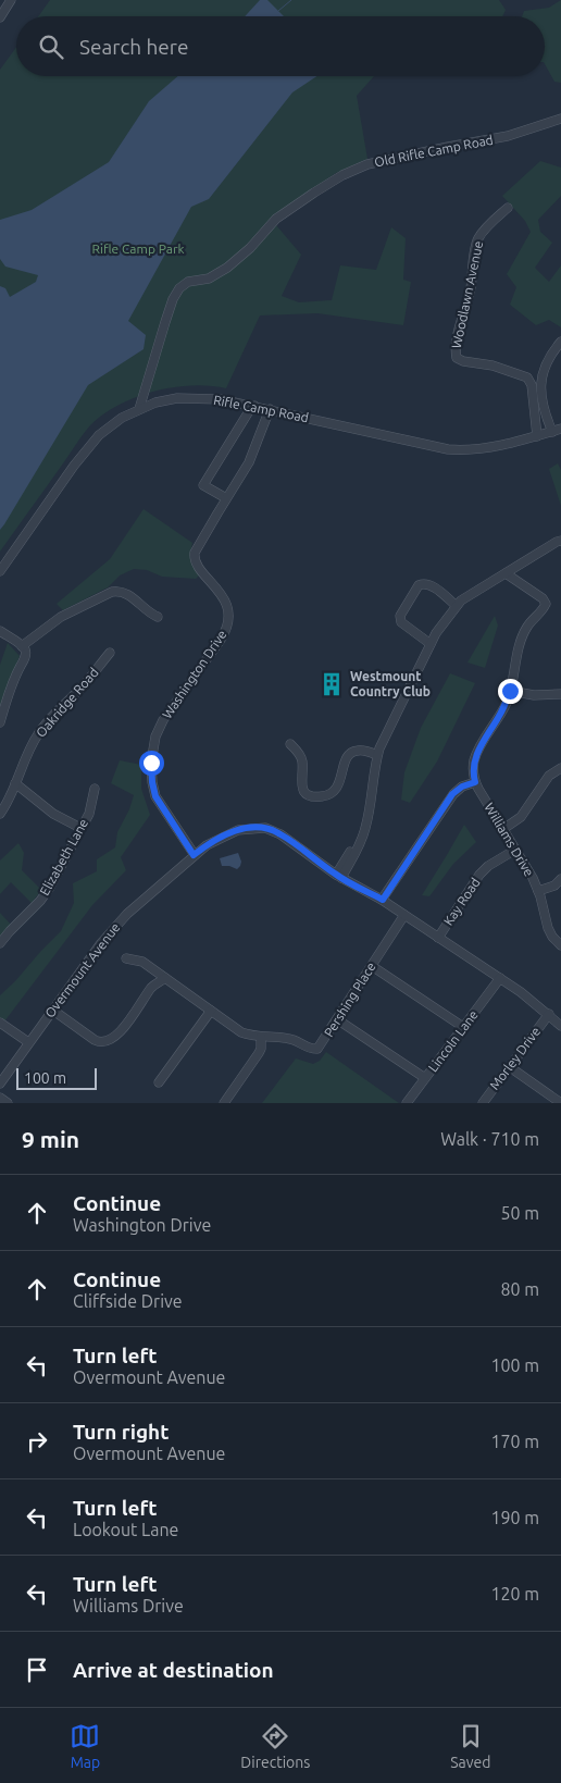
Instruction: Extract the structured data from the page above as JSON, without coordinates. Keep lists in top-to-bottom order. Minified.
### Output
{"streets":{"street":["Old Rifle Camp Road","Woodlawn Avenue","Rifle Camp Road","Washington Drive","Oakridge Road","Williams Drive","Elizabeth Lane","Kay Road","Overmount Avenue","Pershing Place","Lincoln Lane","Morley Drive"]},"crossings":[["Old Rifle Camp Road","Rifle Camp Road"],["Woodlawn Avenue","Rifle Camp Road"],["Rifle Camp Road","Washington Drive"],["Washington Drive","Overmount Avenue"],["Williams Drive","Kay Road"],["Kay Road","Overmount Avenue"],["Overmount Avenue","Pershing Place"],["Overmount Avenue","Lincoln Lane"],["Overmount Avenue","Morley Drive"]],"parks":["Rifle Camp Park"],"places":{"building":["Westmount Country Club"]},"scale_bar":"100 m","page":{"search":"Search here","scale":"100 m","heading":["9 min","Walk · 710 m"],"list":[["Continue","Washington Drive","50 m"],["Continue","Cliffside Drive","80 m"],["Turn left","Overmount Avenue","100 m"],["Turn right","Overmount Avenue","170 m"],["Turn left","Lookout Lane","190 m"],["Turn left","Williams Drive","120 m"],"Arrive at destination"],"nav":["Map","Directions","Saved"]}}
